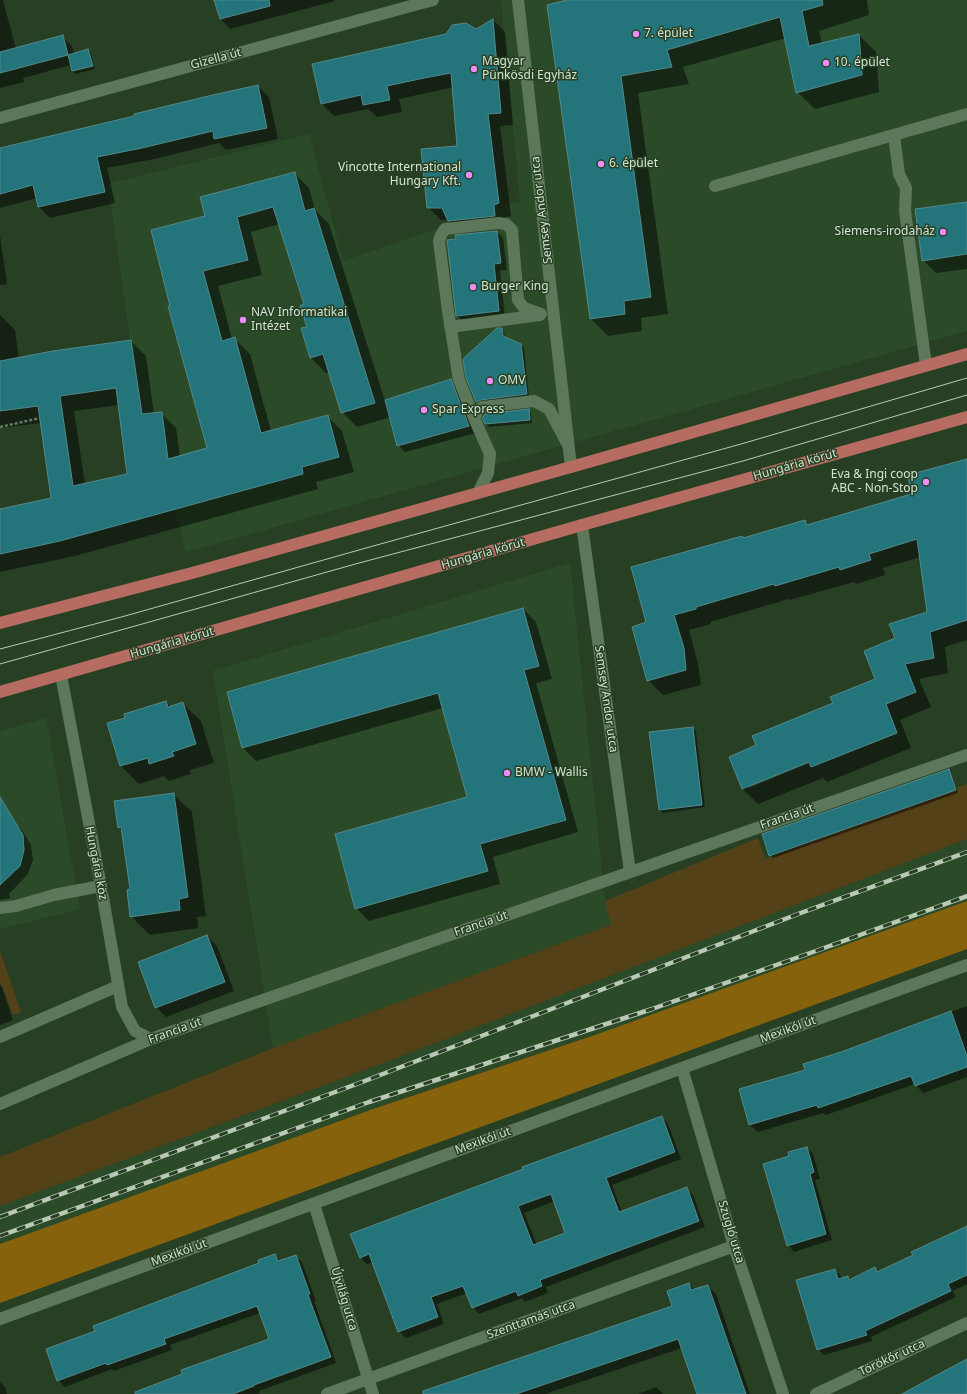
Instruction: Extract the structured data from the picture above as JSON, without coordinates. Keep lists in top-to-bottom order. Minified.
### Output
{"streets":{"main road":["Hungária körút"],"street":["Gizella út","Semsey Andor utca","Francia út","Hungária köz","Mexikói út","Szugló utca","Újvilág utca","Szenttamás utca","Törökőr utca"]},"crossings":[["Semsey Andor utca","Hungária körút"],["Semsey Andor utca","Francia út"],["Hungária körút","Hungária köz"],["Francia út","Hungária köz"],["Mexikói út","Szugló utca"],["Mexikói út","Újvilág utca"],["Szugló utca","Szenttamás utca"],["Újvilág utca","Szenttamás utca"]],"places":["7. épület","10. épület","Magyar Pünkösdi Egyház","6. épület","Vincotte International Hungary Kft.","Siemens-irodaház","Burger King","NAV Informatikai Intézet","OMV","Spar Express","Eva & Ingi coop ABC - Non-Stop","BMW - Wallis"]}
